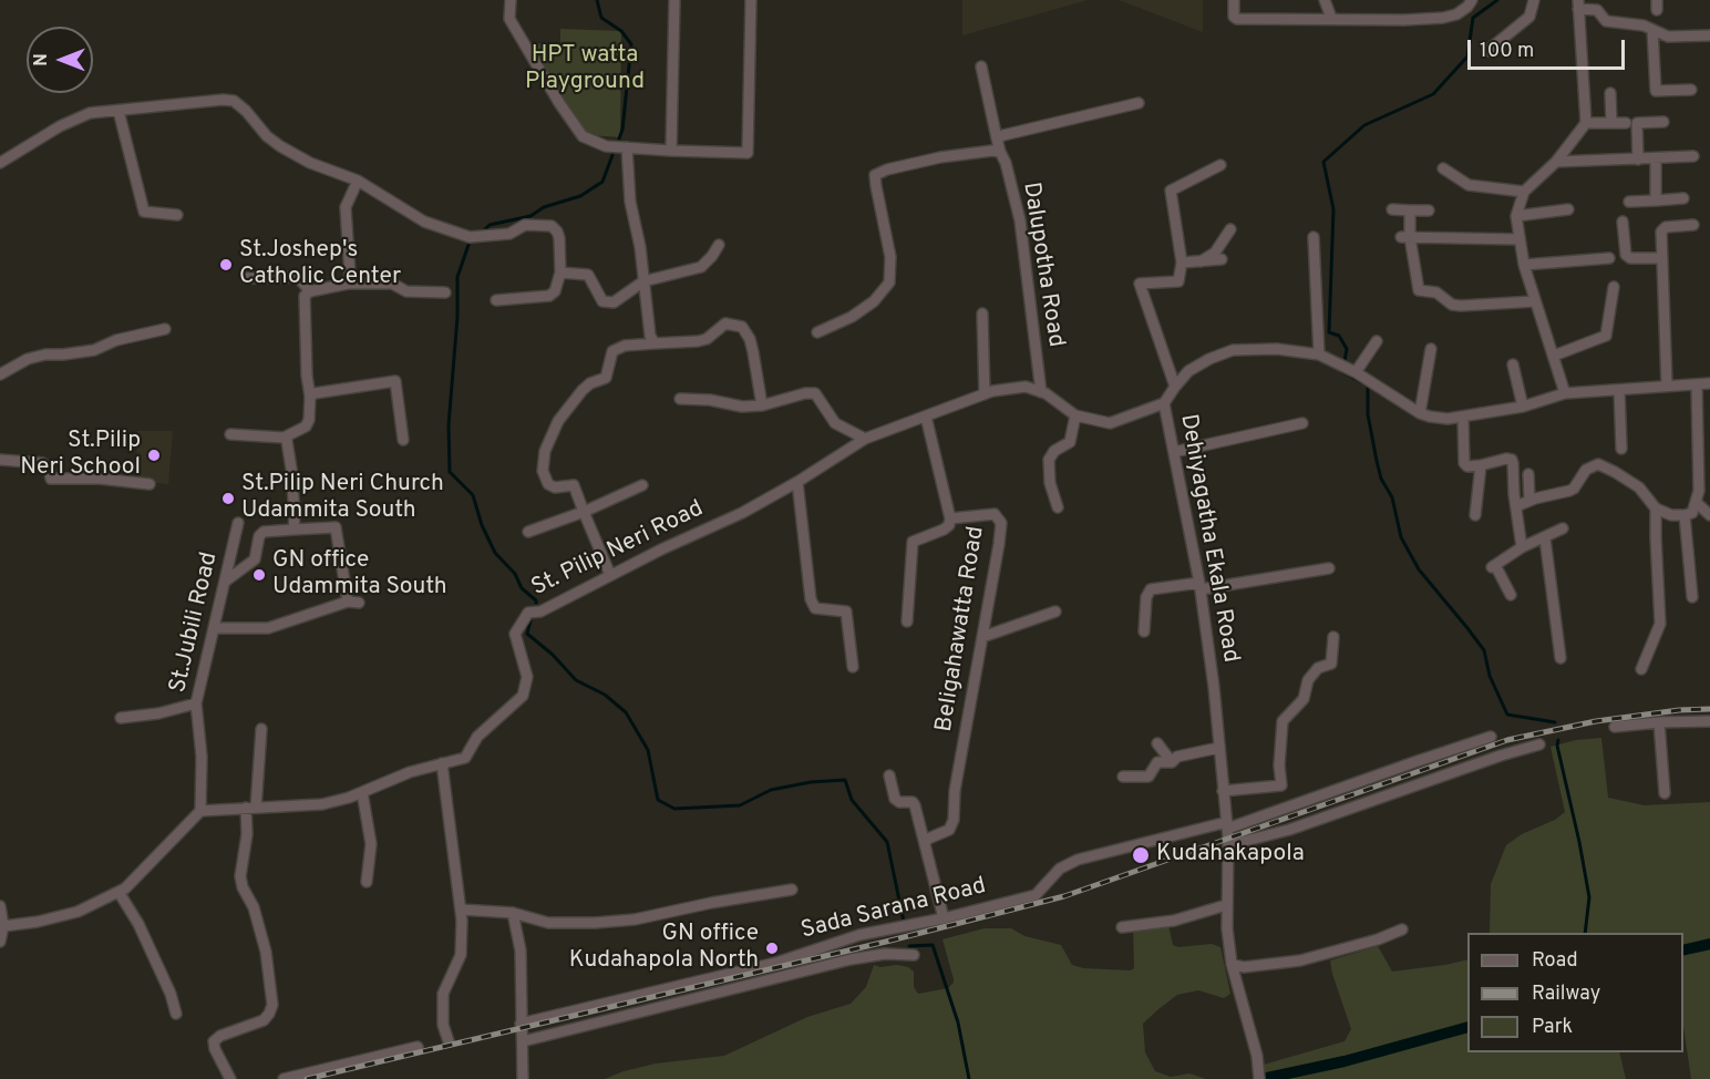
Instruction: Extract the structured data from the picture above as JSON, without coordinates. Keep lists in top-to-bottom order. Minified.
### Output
{"streets":{"street":["Dalupotha Road","Dehiyagatha Ekala Road","St. Pilip Neri Road","St.Jubili Road","Beligahawatta Road","Sada Sarana Road"]},"crossings":[["Dalupotha Road","St. Pilip Neri Road"],["Dehiyagatha Ekala Road","St. Pilip Neri Road"],["Dehiyagatha Ekala Road","Sada Sarana Road"],["St. Pilip Neri Road","St.Jubili Road"],["St. Pilip Neri Road","Beligahawatta Road"]],"parks":["HPT watta Playground"],"places":["St.Joshep's Catholic Center","St.Pilip Neri School","St.Pilip Neri Church Udammita South","GN office Udammita South","Kudahakapola","GN office Kudahapola North"],"legend":["Road","Railway","Park"],"scale_bar":"100 m","north":"left"}
